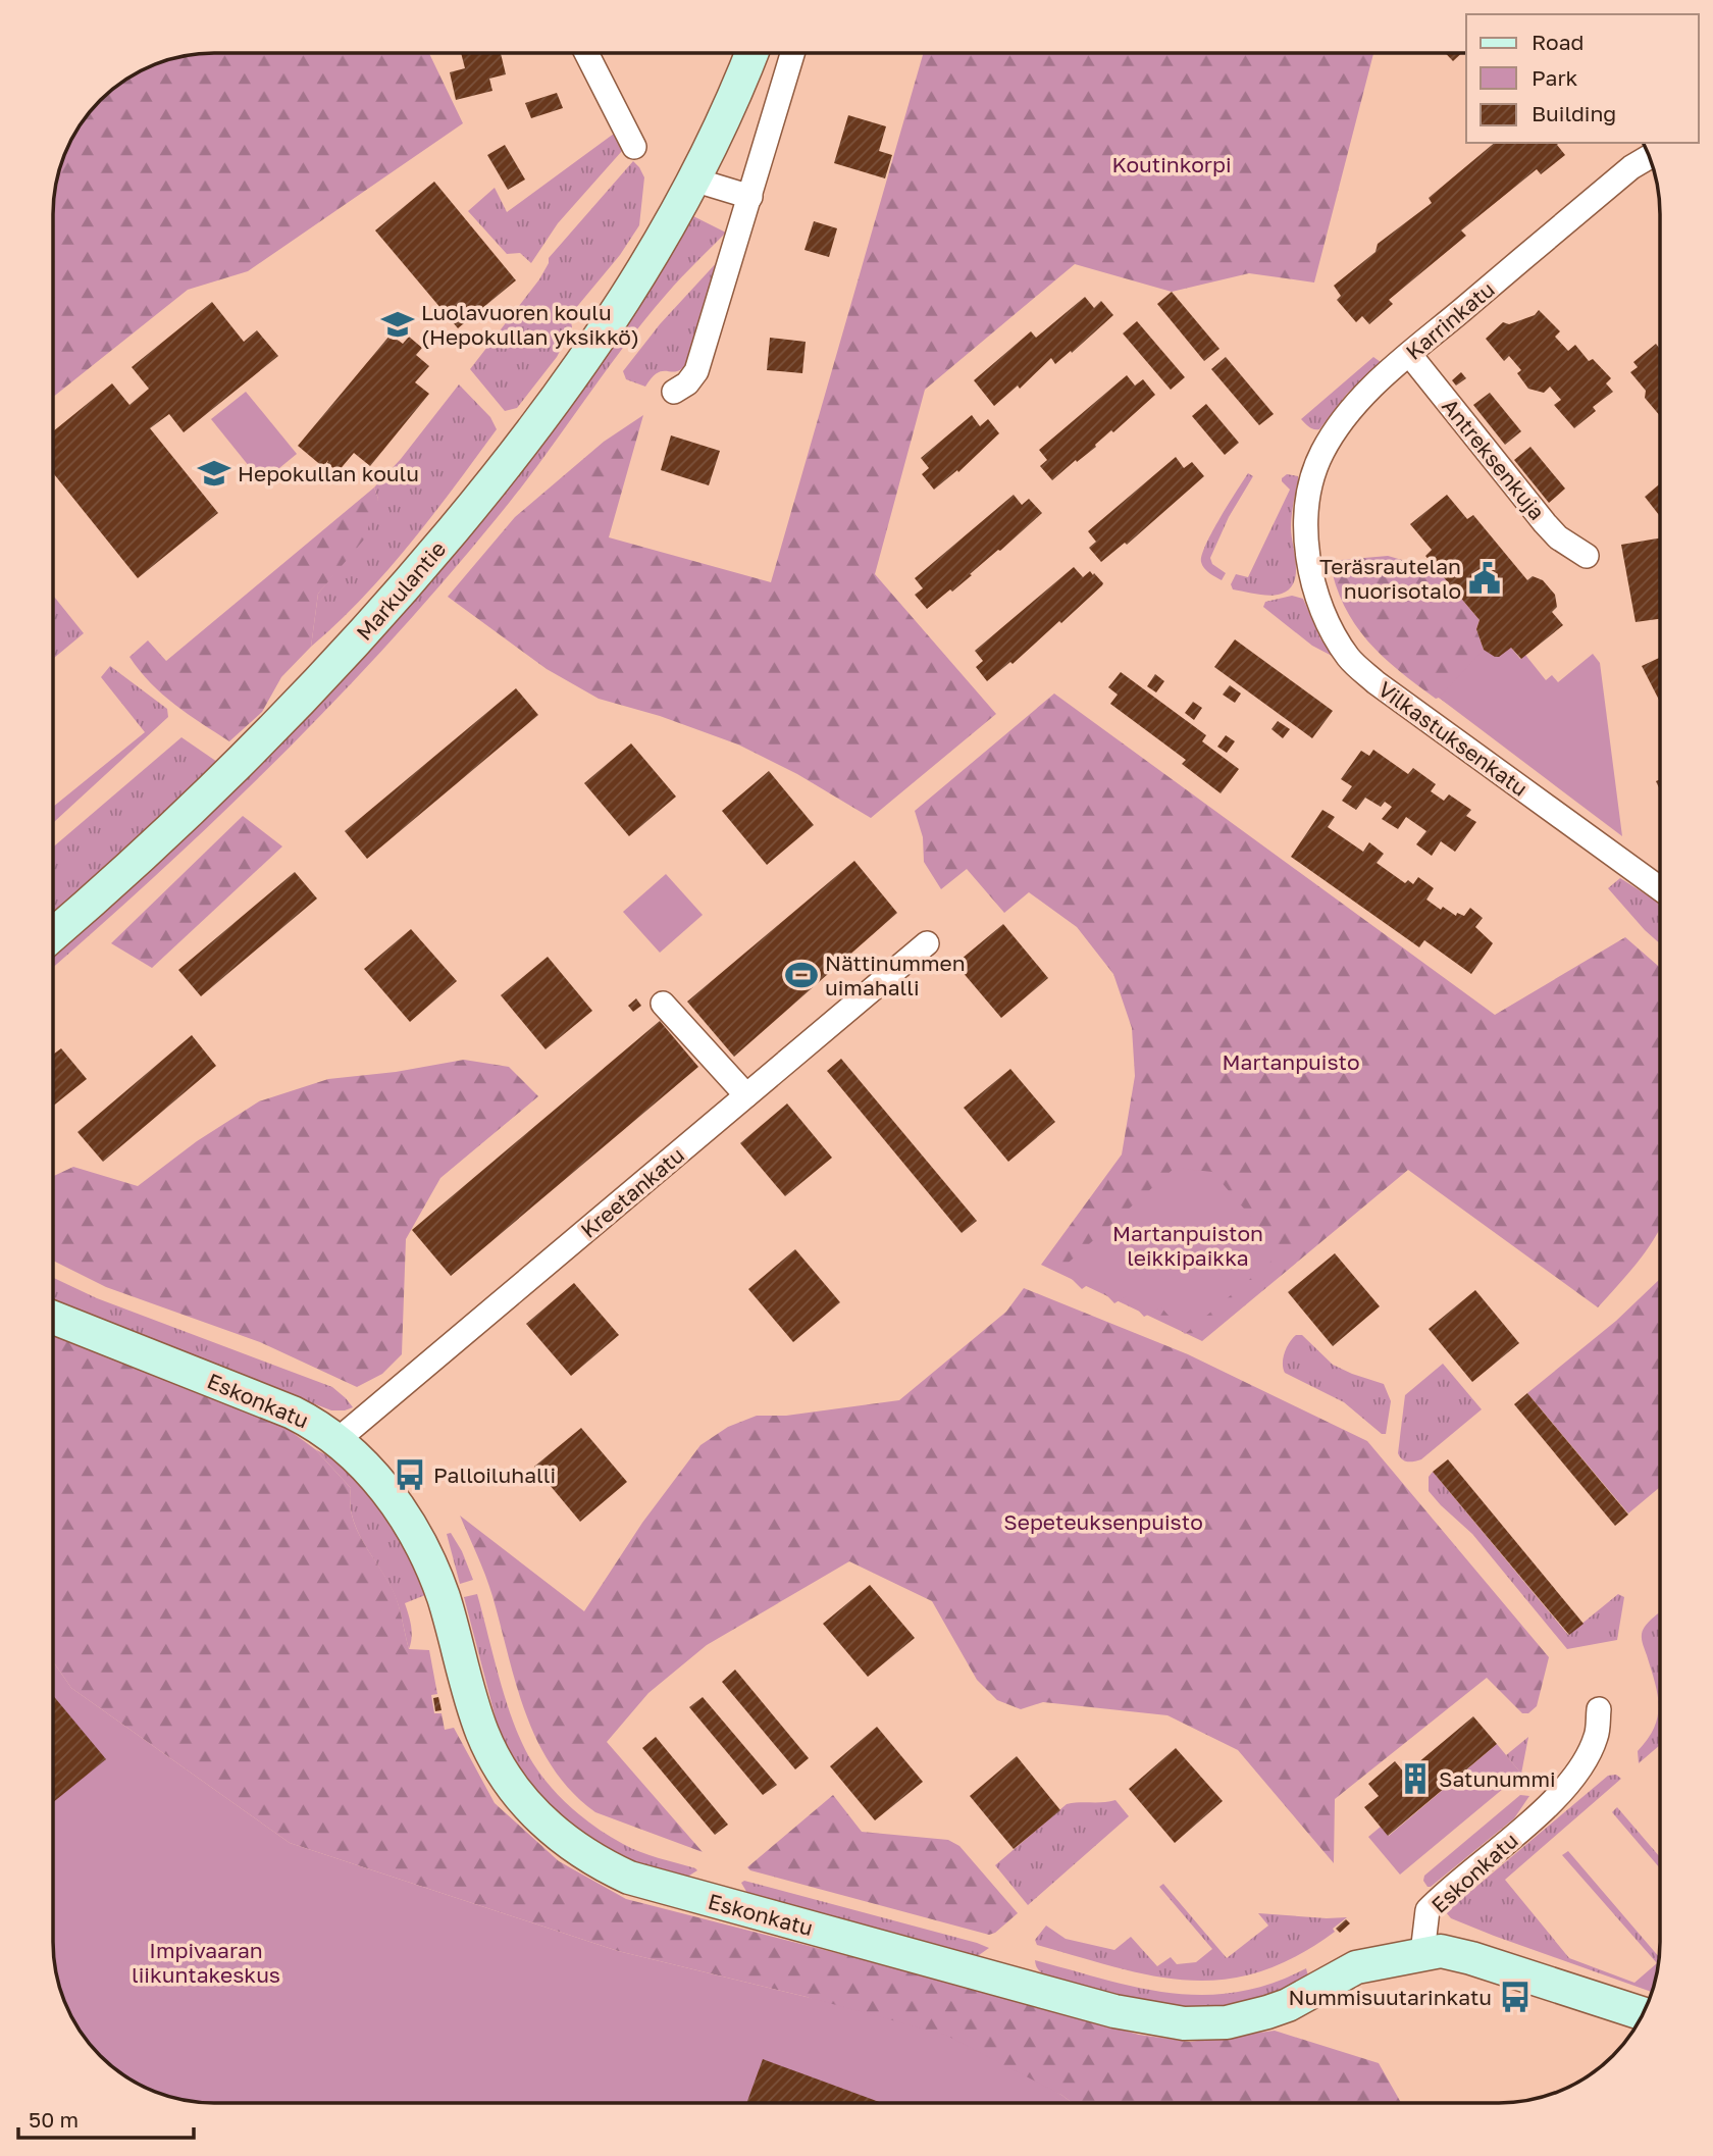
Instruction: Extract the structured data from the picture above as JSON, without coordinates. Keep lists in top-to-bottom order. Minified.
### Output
{"streets":{"street":["Karrinkatu","Antreksenkuja","Markulantie","Vilkastuksenkatu","Kreetankatu","Eskonkatu"]},"crossings":[["Karrinkatu","Antreksenkuja"],["Karrinkatu","Vilkastuksenkatu"],["Kreetankatu","Eskonkatu"]],"parks":["Koutinkorpi","Martanpuisto","Martanpuiston leikkipaikka","Sepeteuksenpuisto","Impivaaran liikuntakeskus"],"places":{"school or university":["Luolavuoren koulu (Hepokullan yksikkö)","Hepokullan koulu"],"public building":["Teräsrautelan nuorisotalo"],"sports":["Nättinummen uimahalli"],"bus stop":["Palloiluhalli","Nummisuutarinkatu"],"building":["Satunummi"]},"legend":["Road","Park","Building"],"scale_bar":"50 m"}
